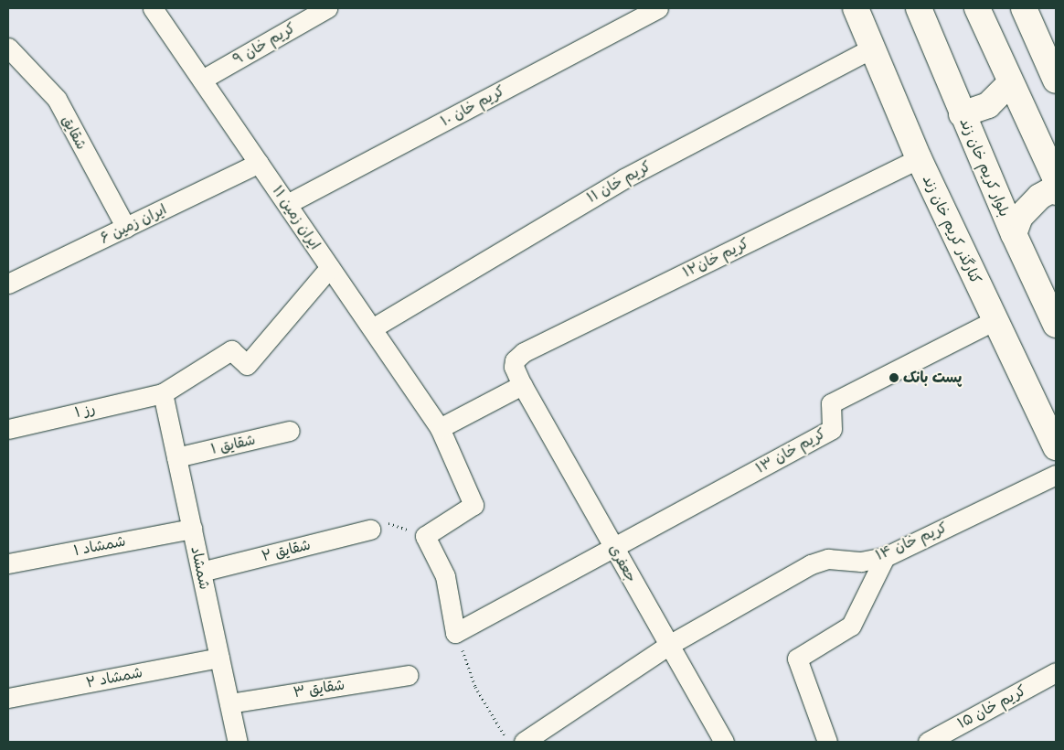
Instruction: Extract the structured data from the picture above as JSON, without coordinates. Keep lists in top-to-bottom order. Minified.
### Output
{"streets":{"main road":["بلوار کریم خان زند","کنارگذر کریم خان زند"],"street":["کریم خان ۹","کریم خان ۱۰","شقایق","کریم خان ۱۱","ایران زمین ۱۱","ایران زمین ۶","کریم خان۱۲","رز ۱","شقایق ۱","کریم خان ۱۳","کریم خان ۱۴","شمشاد ۱","شقایق ۲","جعفری","شمشاد","شمشاد ۲","شقایق ۳","کریم خان ۱۵"]},"crossings":[["کریم خان ۹","ایران زمین ۱۱"],["کریم خان ۱۰","ایران زمین ۱۱"],["شقایق","ایران زمین ۶"],["کریم خان ۱۱","ایران زمین ۱۱"],["کریم خان ۱۱","کنارگذر کریم خان زند"],["ایران زمین ۱۱","ایران زمین ۶"],["ایران زمین ۱۱","رز ۱"],["کنارگذر کریم خان زند","کریم خان۱۲"],["کنارگذر کریم خان زند","کریم خان ۱۳"],["کریم خان۱۲","جعفری"],["رز ۱","شمشاد"],["شقایق ۱","شمشاد"],["کریم خان ۱۳","جعفری"],["کریم خان ۱۴","جعفری"],["شمشاد ۱","شمشاد"],["شقایق ۲","شمشاد"],["شمشاد","شمشاد ۲"],["شمشاد","شقایق ۳"]],"places":["پست بانک"]}
